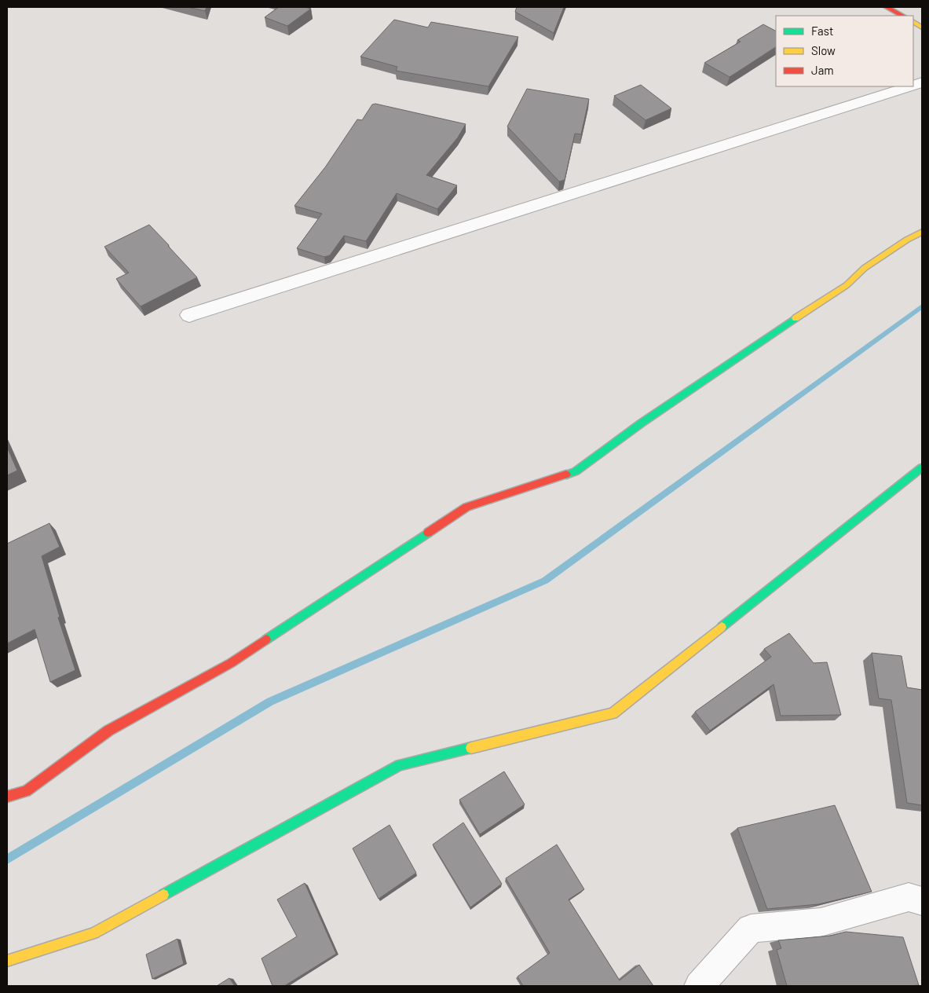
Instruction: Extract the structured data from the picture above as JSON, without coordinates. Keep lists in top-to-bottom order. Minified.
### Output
{"legend":["Fast","Slow","Jam"]}
